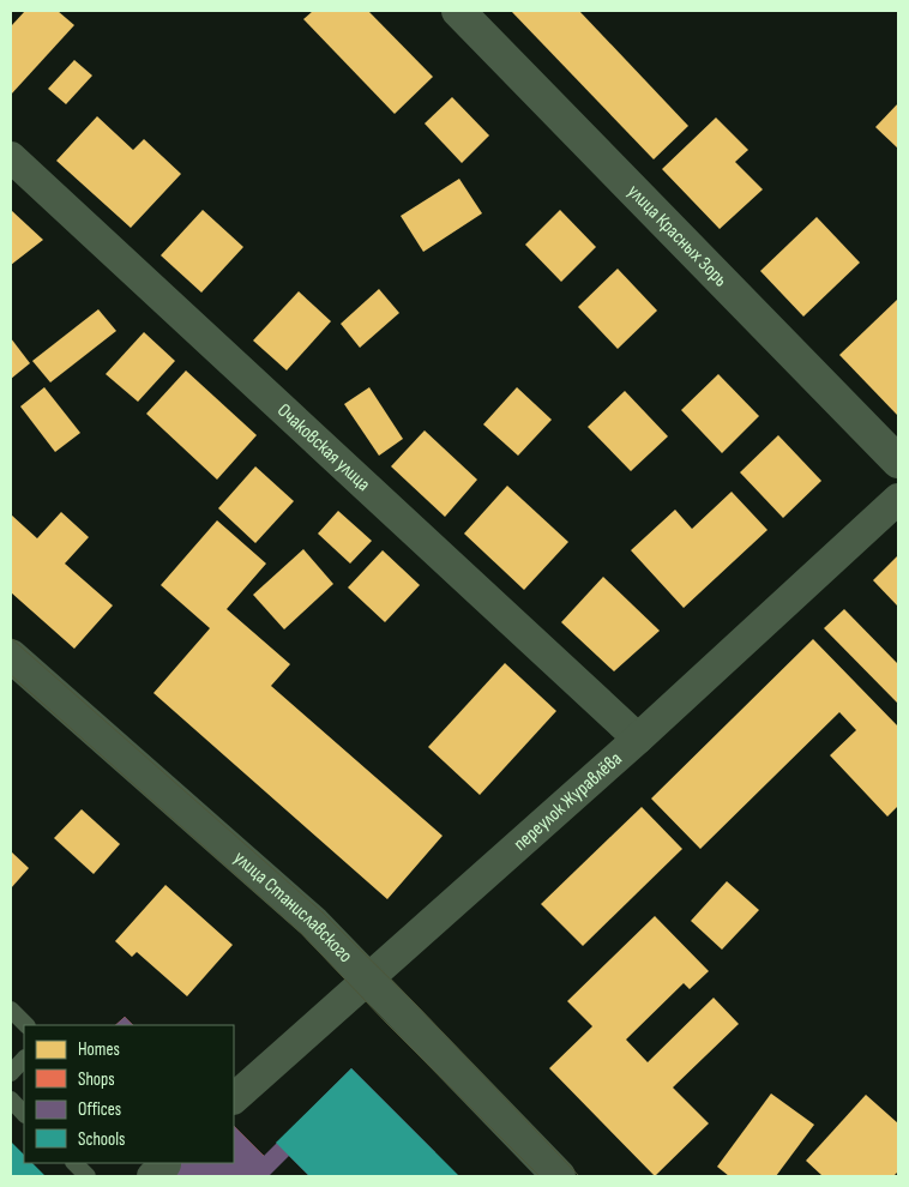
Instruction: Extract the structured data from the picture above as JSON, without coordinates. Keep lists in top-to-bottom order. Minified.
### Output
{"streets":{"street":["улица Красных Зорь","Очаковская улица","переулок Журавлёва","улица Станиславского"]},"crossings":[["Очаковская улица","переулок Журавлёва"],["переулок Журавлёва","улица Станиславского"]],"legend":["Homes","Shops","Offices","Schools"]}
